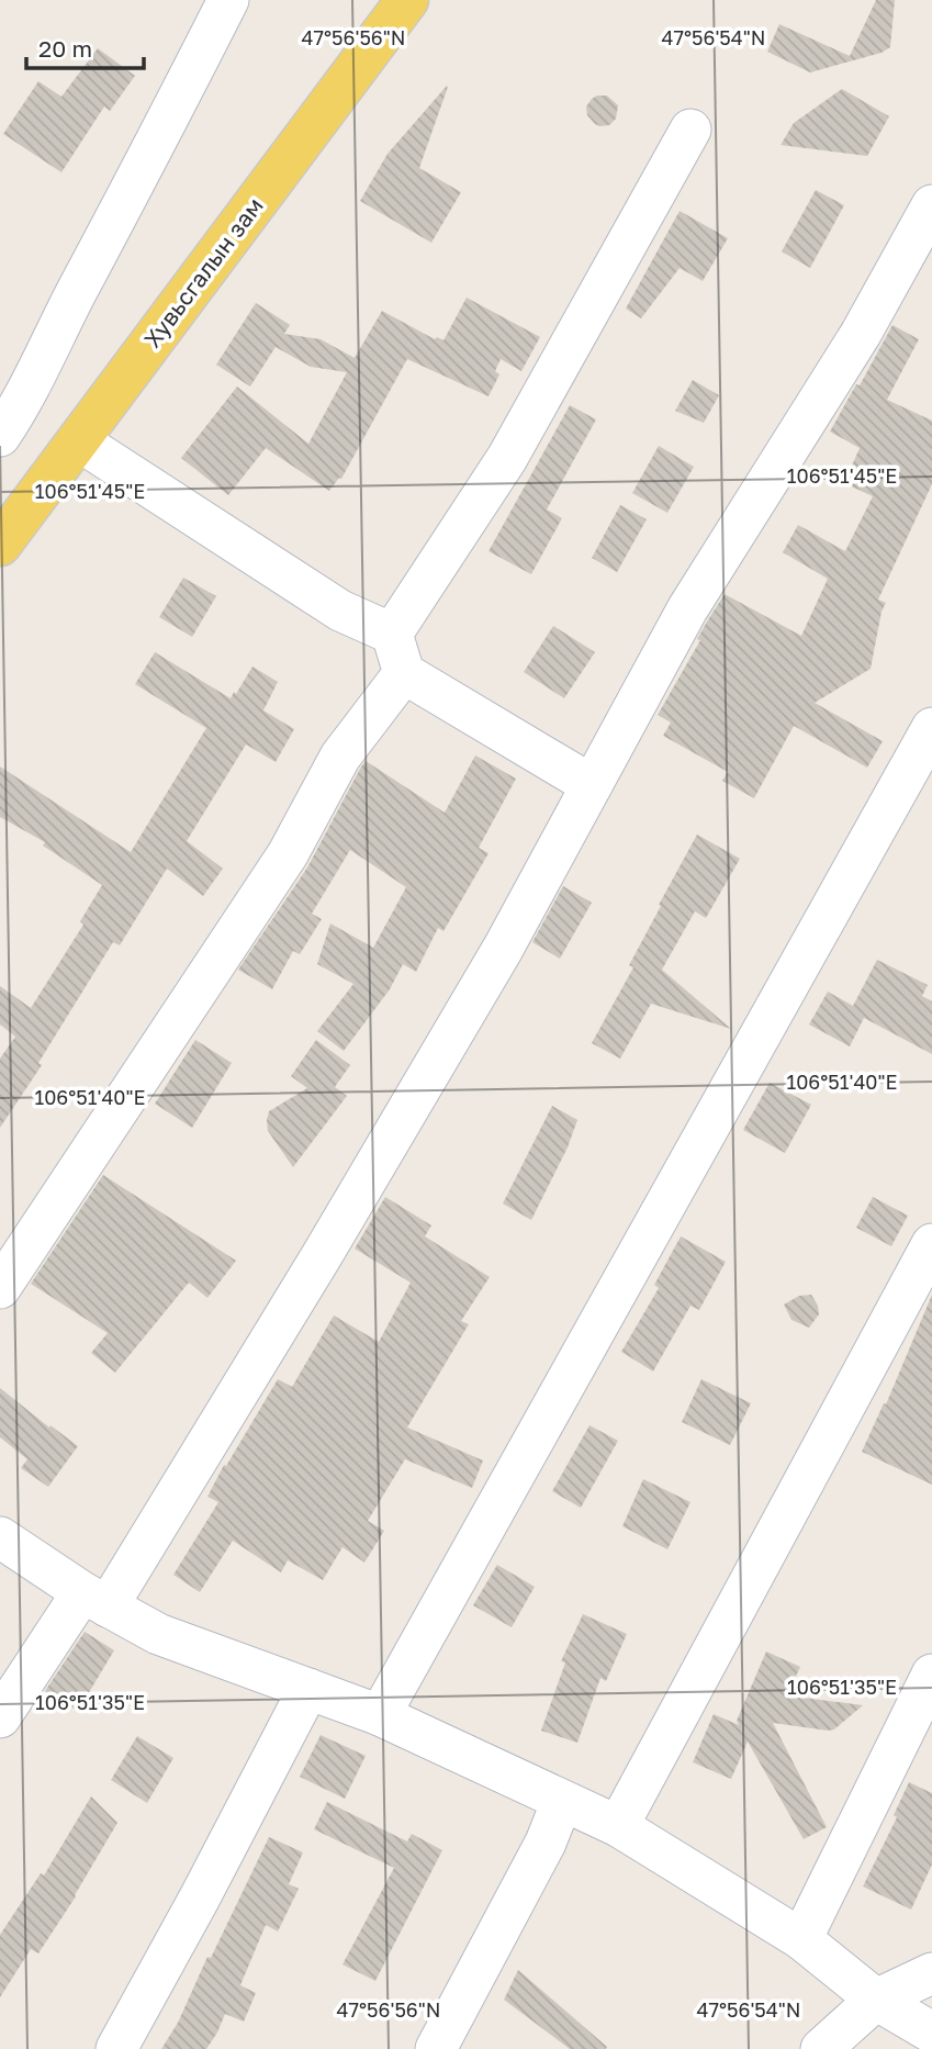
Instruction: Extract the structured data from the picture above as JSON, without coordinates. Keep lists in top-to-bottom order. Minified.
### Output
{"streets":{"main road":["Хувьсгалын зам"]},"scale_bar":"20 m","coordinates":["47°56'56\"N","47°56'54\"N","106°51'45\"E","106°51'40\"E","106°51'35\"E"]}
